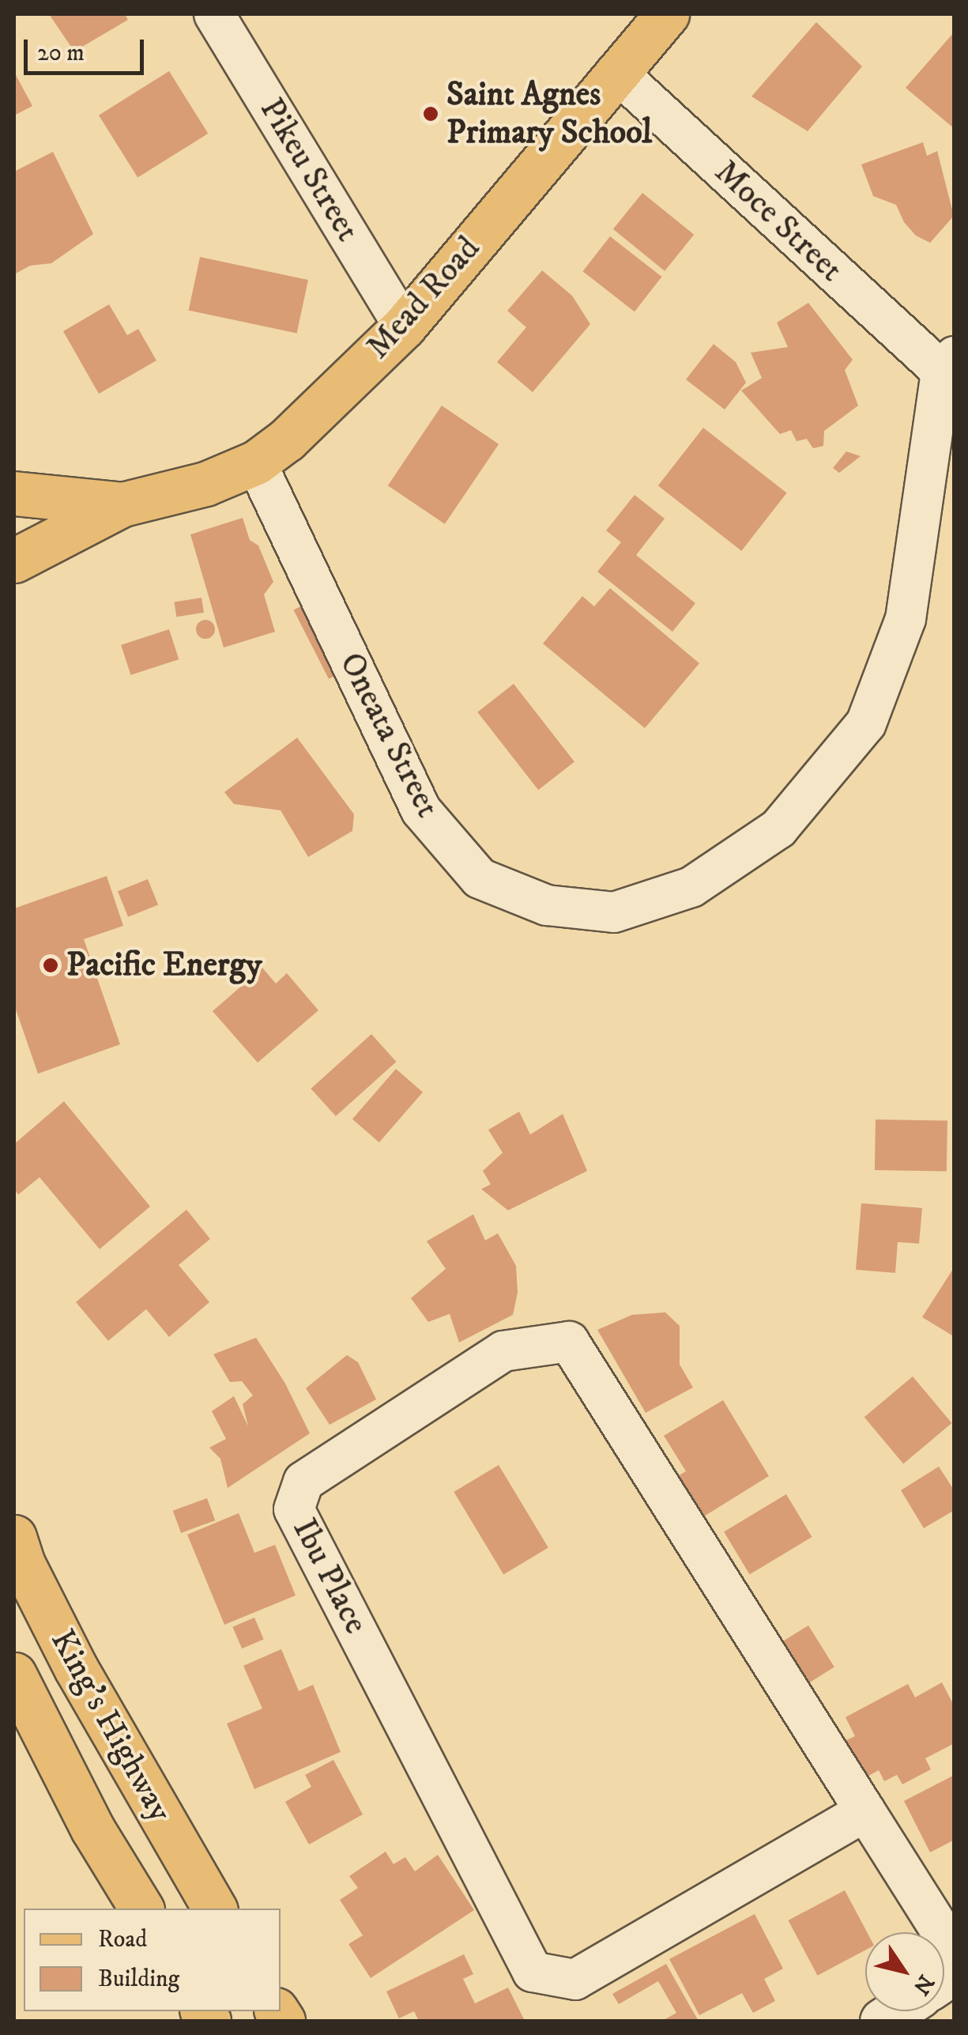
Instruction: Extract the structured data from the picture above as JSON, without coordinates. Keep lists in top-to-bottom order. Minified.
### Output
{"streets":{"main road":["Mead Road","King's Highway"],"street":["Pikeu Street","Moce Street","Oneata Street","Ibu Place"]},"crossings":[["Pikeu Street","Mead Road"],["Moce Street","Mead Road"],["Moce Street","Oneata Street"],["Mead Road","Oneata Street"]],"places":["Saint Agnes Primary School","Pacific Energy"],"legend":["Road","Building"],"scale_bar":"20 m","north":"bottom right"}
